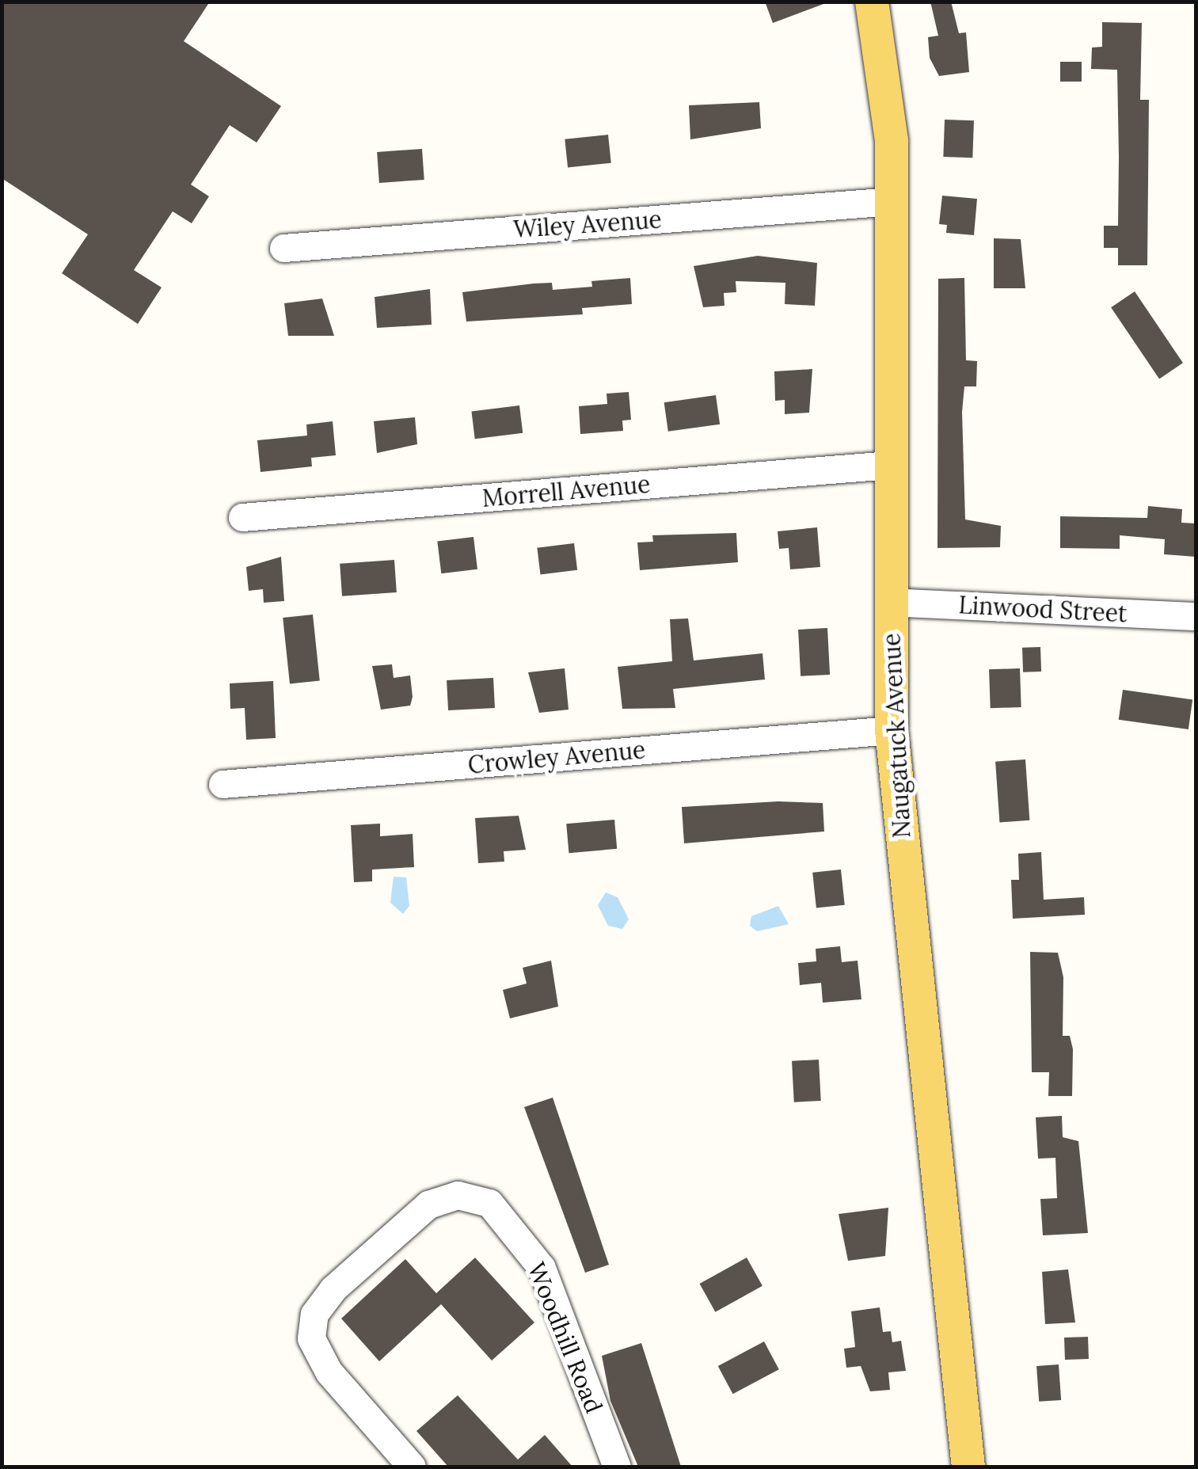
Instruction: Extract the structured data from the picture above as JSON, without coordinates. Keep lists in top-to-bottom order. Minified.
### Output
{"streets":{"main road":["Naugatuck Avenue"],"street":["Wiley Avenue","Morrell Avenue","Linwood Street","Crowley Avenue","Woodhill Road"]},"crossings":[["Wiley Avenue","Naugatuck Avenue"],["Morrell Avenue","Naugatuck Avenue"],["Linwood Street","Naugatuck Avenue"],["Naugatuck Avenue","Crowley Avenue"]]}
